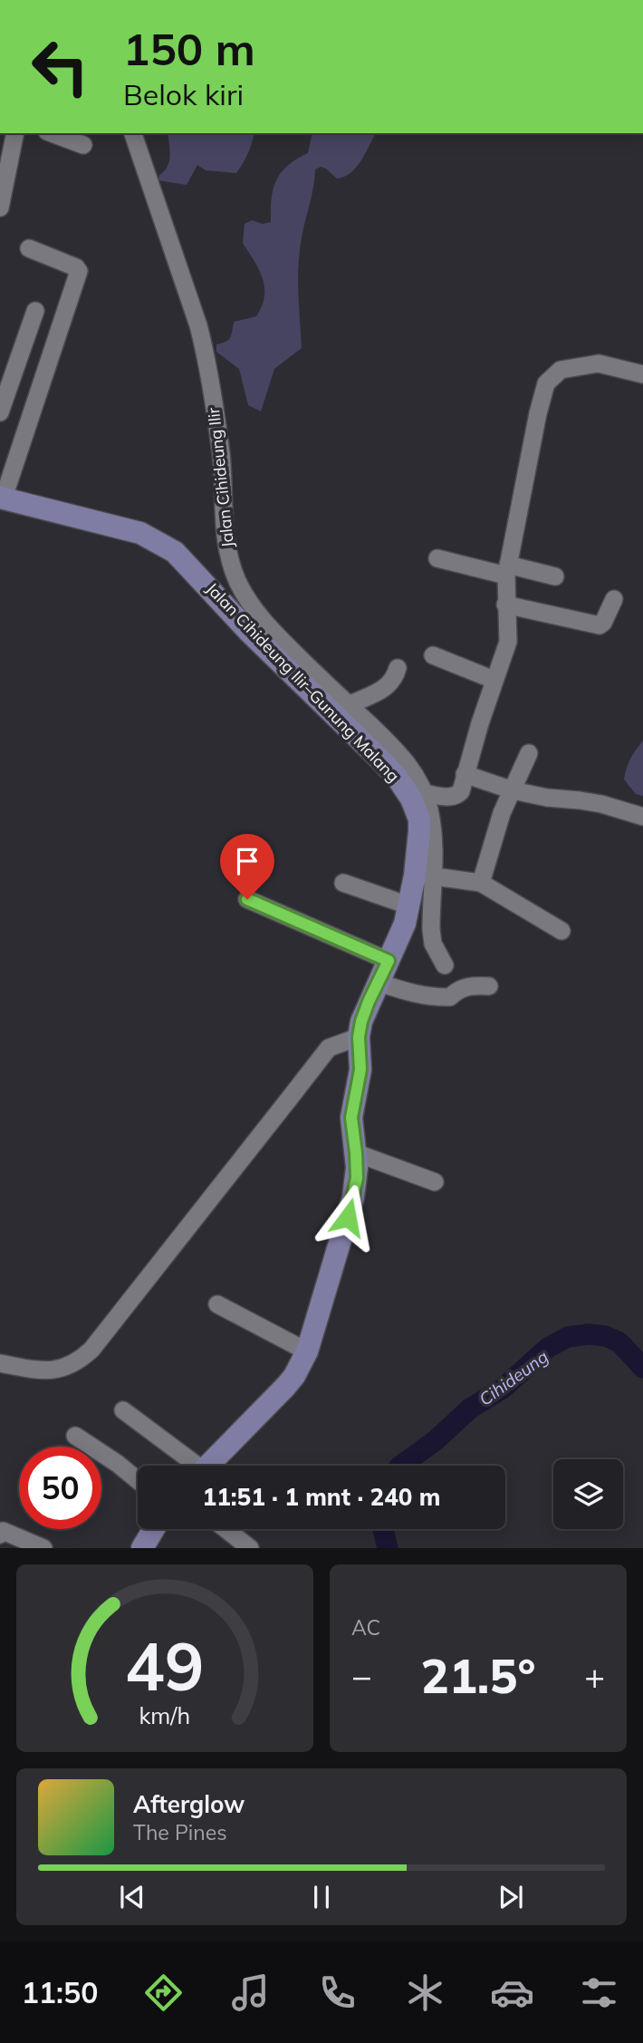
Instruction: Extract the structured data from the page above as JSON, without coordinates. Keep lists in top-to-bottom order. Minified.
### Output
{"streets":{"main road":["Jalan Cihideung Ilir–Gunung Malang"],"street":["Jalan Cihideung Ilir"]},"crossings":[["Jalan Cihideung Ilir","Jalan Cihideung Ilir–Gunung Malang"]],"water":["Cihideung"],"page":{"turn":["150 m","Belok kiri"],"limit":"50","trip":"11:51 · 1 mnt · 240 m","tile":"AC","heat":["−","21.5°","+"],"song":["Afterglow","The Pines"],"tabs":"11:50","gauge":["49","km/h"]}}
